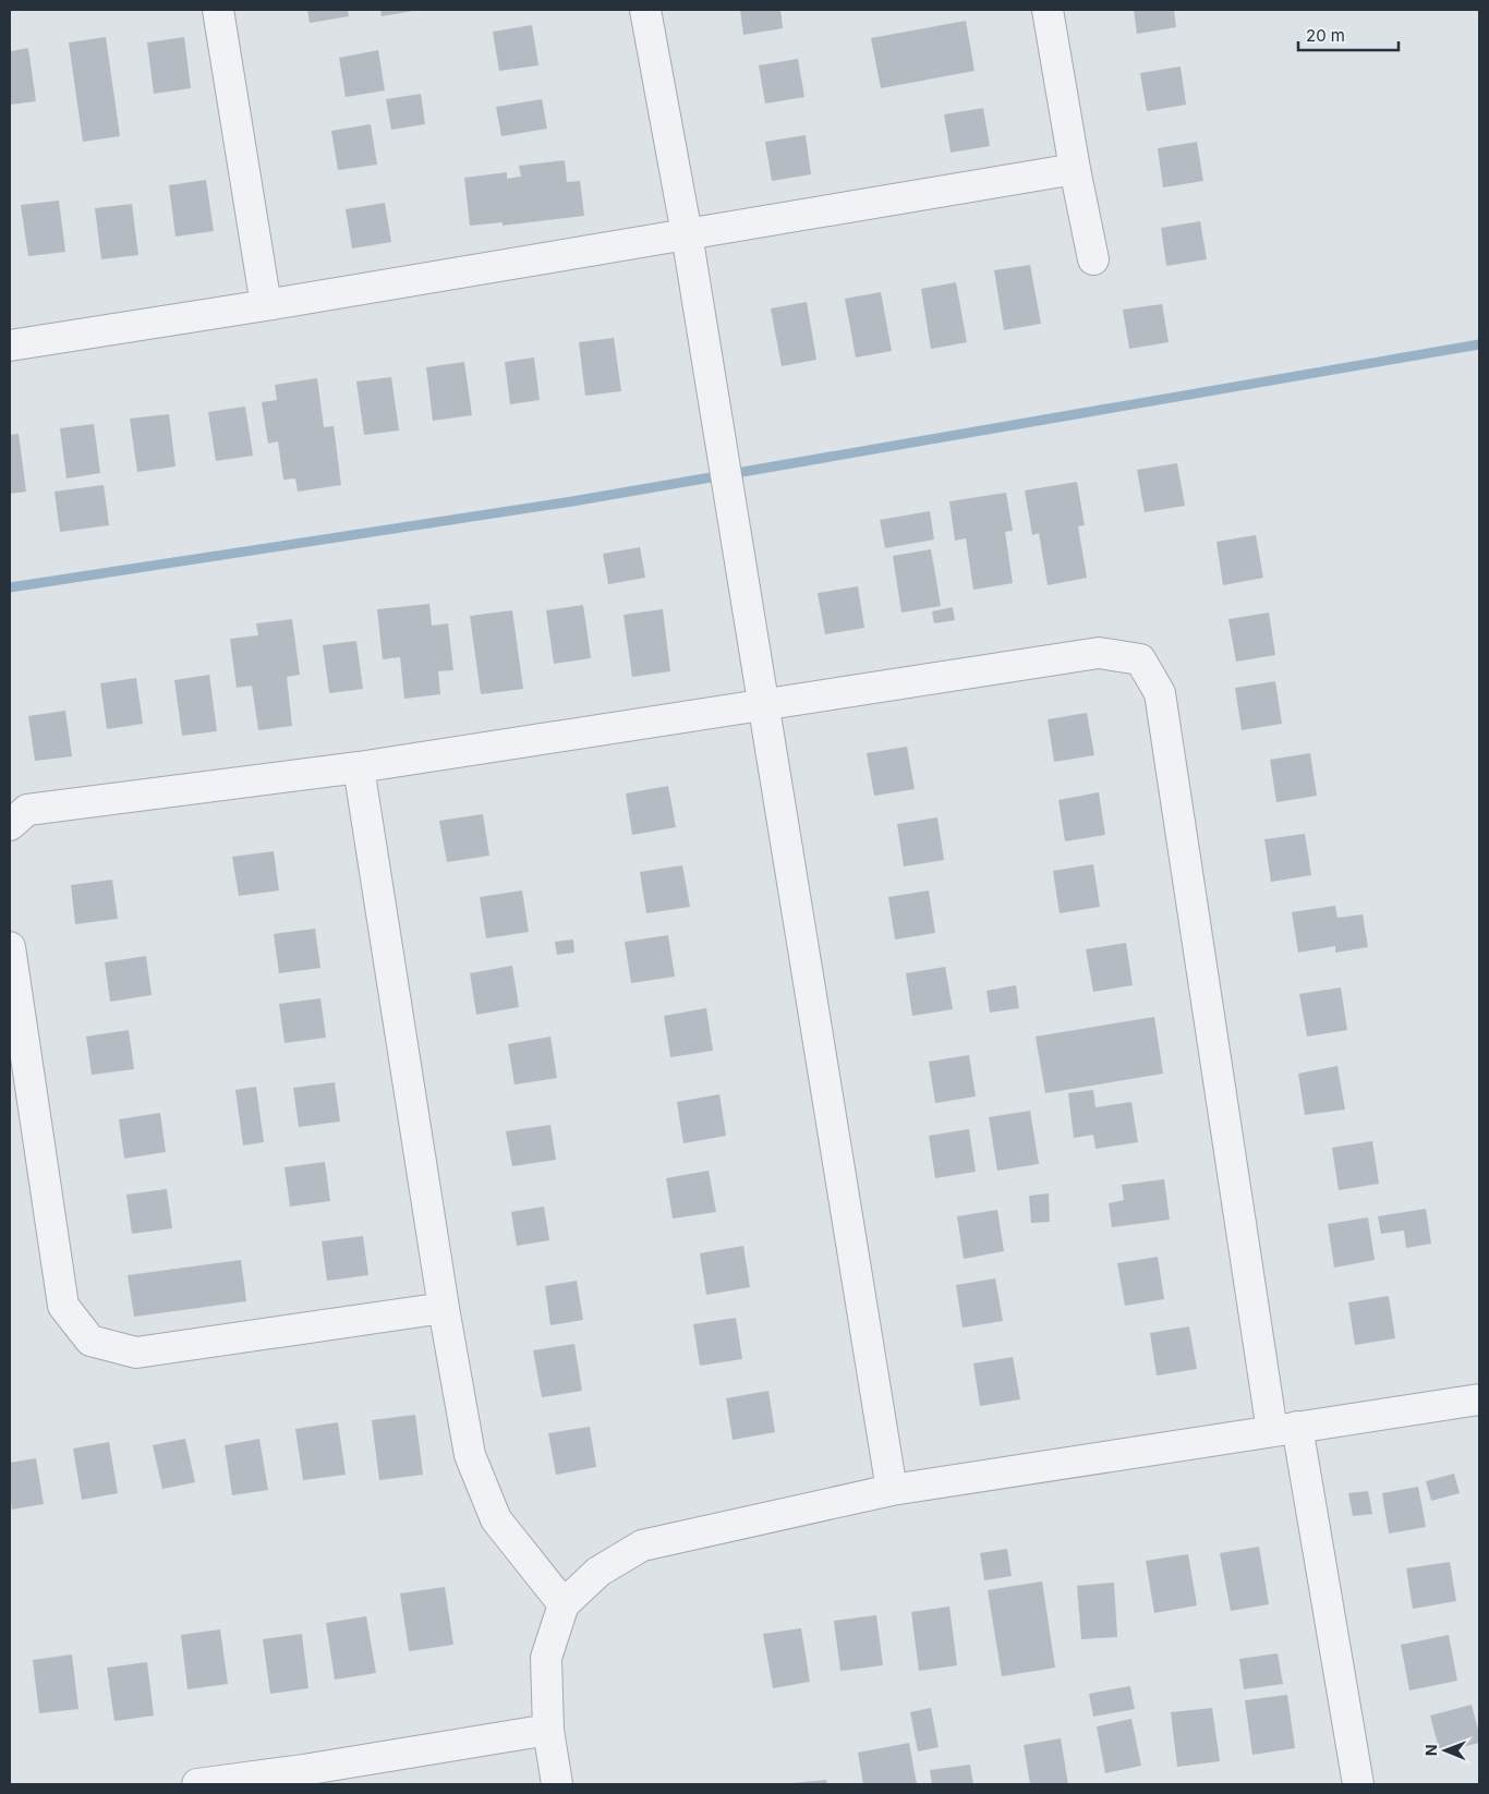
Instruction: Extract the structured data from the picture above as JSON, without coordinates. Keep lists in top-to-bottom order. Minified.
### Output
{"scale_bar":"20 m","north":"left"}
